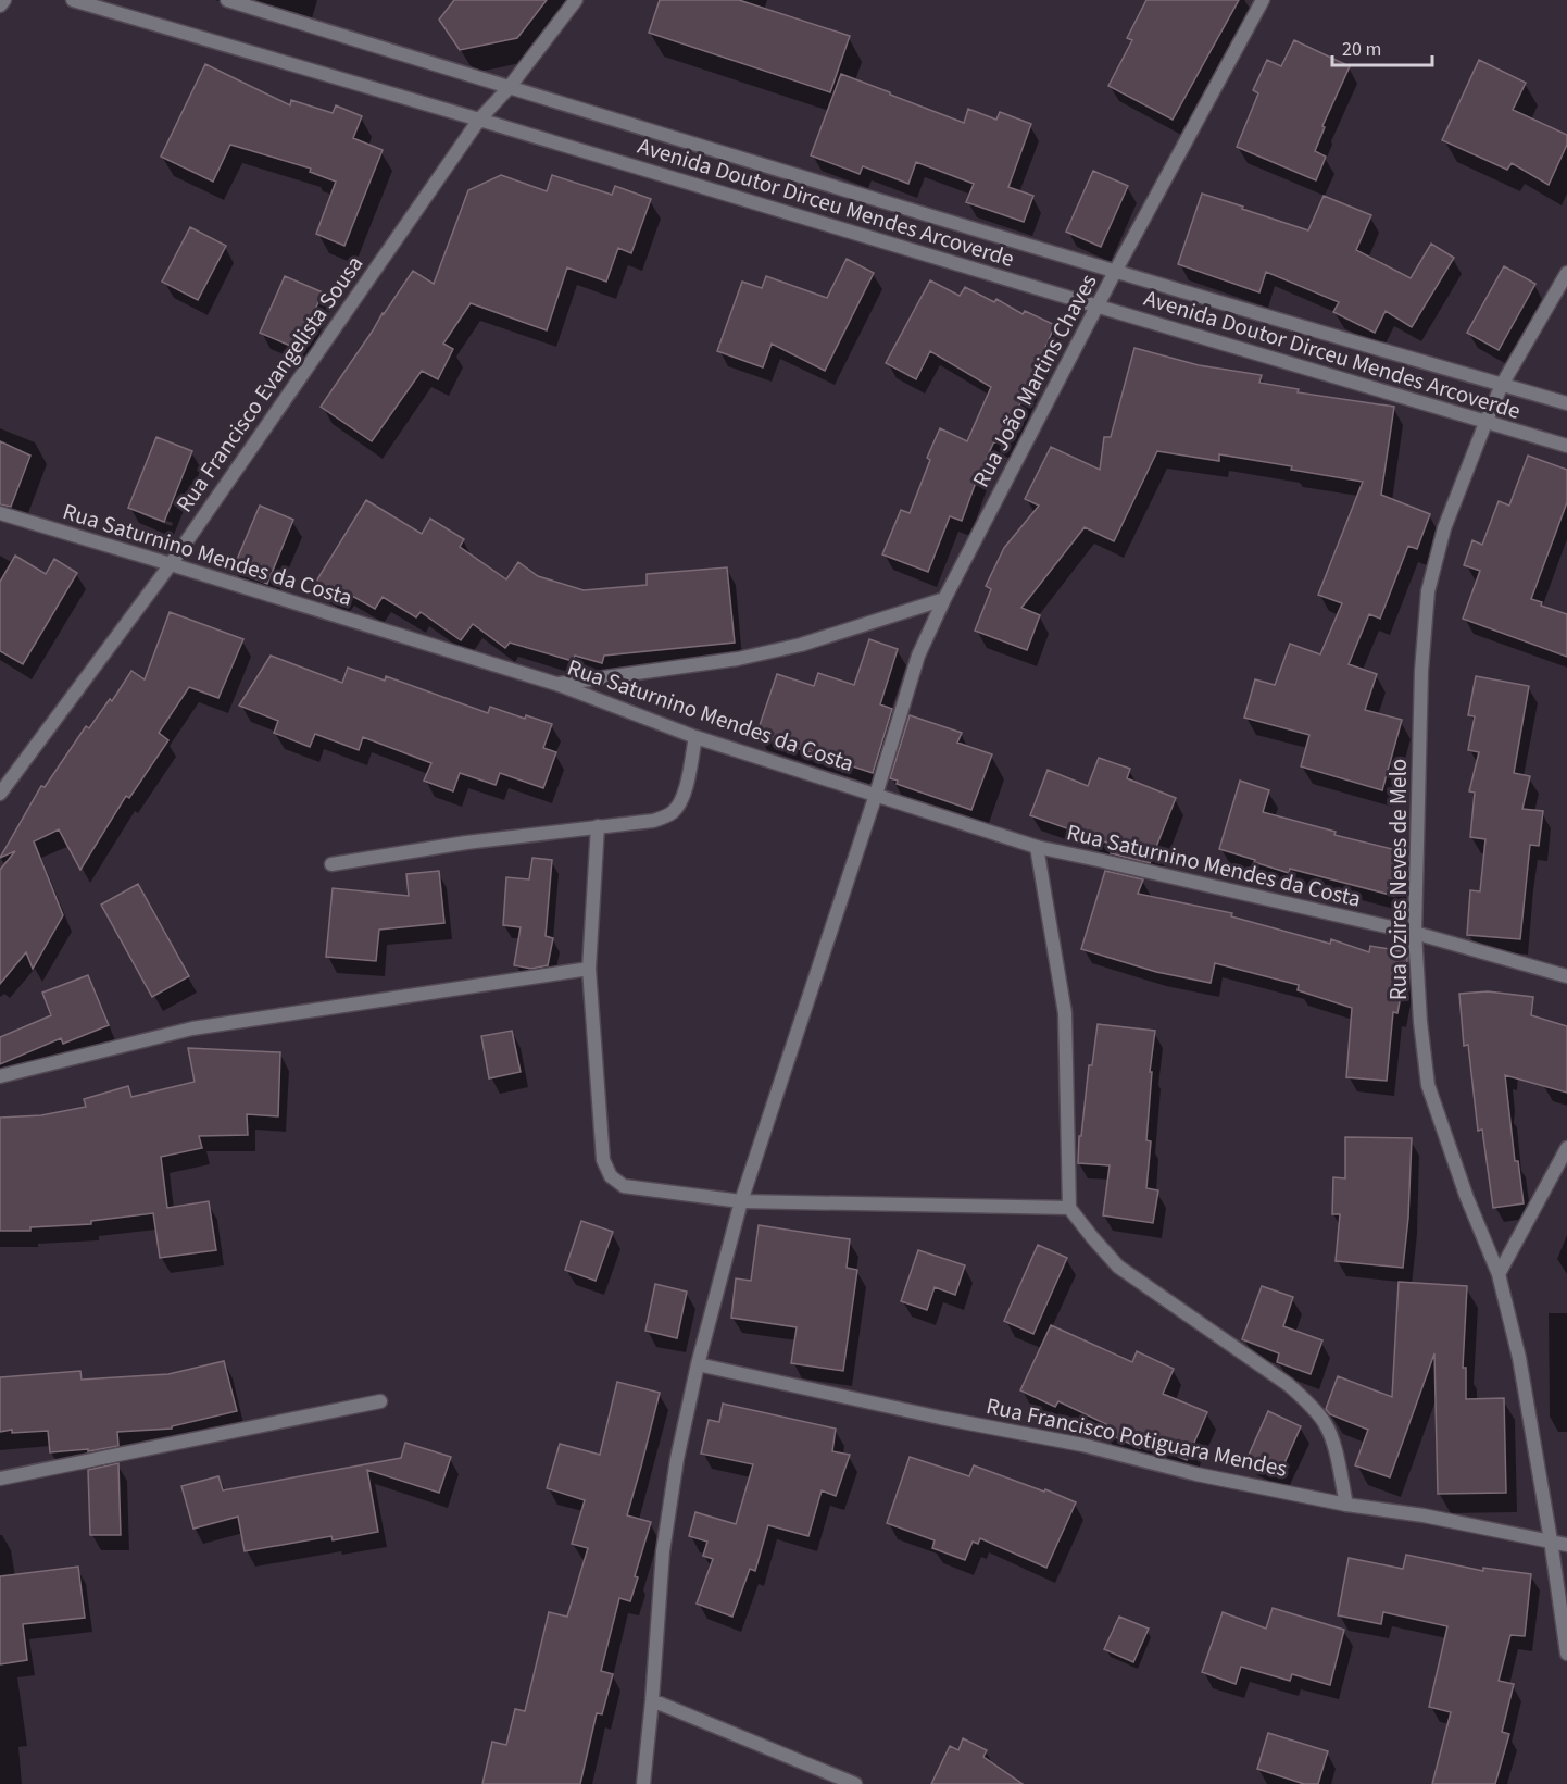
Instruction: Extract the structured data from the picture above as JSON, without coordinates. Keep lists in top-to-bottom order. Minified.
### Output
{"streets":{"street":["Avenida Doutor Dirceu Mendes Arcoverde","Rua João Martins Chaves","Rua Francisco Evangelista Sousa","Rua Saturnino Mendes da Costa","Rua Ozires Neves de Melo","Rua Francisco Potiguara Mendes"]},"crossings":[["Avenida Doutor Dirceu Mendes Arcoverde","Rua João Martins Chaves"],["Avenida Doutor Dirceu Mendes Arcoverde","Rua Francisco Evangelista Sousa"],["Avenida Doutor Dirceu Mendes Arcoverde","Rua Ozires Neves de Melo"],["Rua João Martins Chaves","Rua Saturnino Mendes da Costa"],["Rua João Martins Chaves","Rua Francisco Potiguara Mendes"],["Rua Francisco Evangelista Sousa","Rua Saturnino Mendes da Costa"],["Rua Saturnino Mendes da Costa","Rua Ozires Neves de Melo"],["Rua Ozires Neves de Melo","Rua Francisco Potiguara Mendes"]],"scale_bar":"20 m"}
